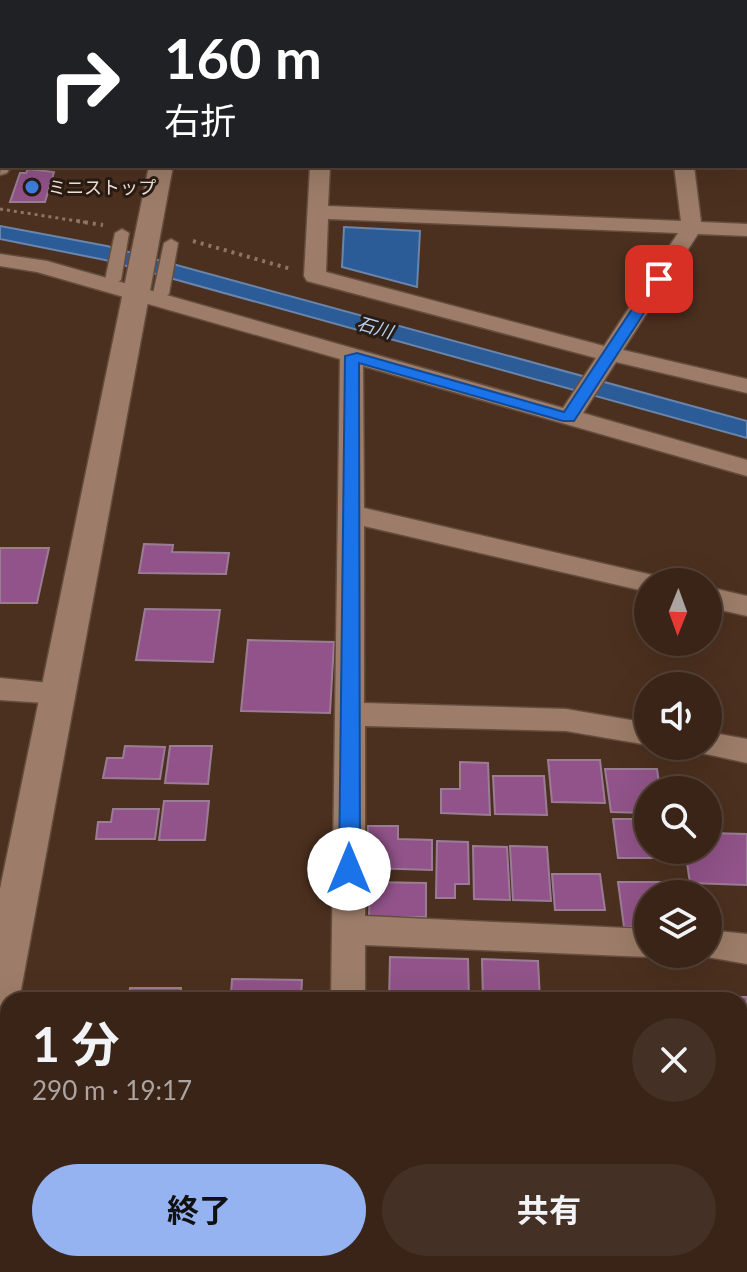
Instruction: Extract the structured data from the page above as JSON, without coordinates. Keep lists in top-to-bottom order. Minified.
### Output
{"water":["石川"],"places":["ミニストップ"],"north":"bottom","page":{"turn":["160 m","右折"],"heading":["1 分","290 m · 19:17"],"buttons":["終了","共有"]}}
